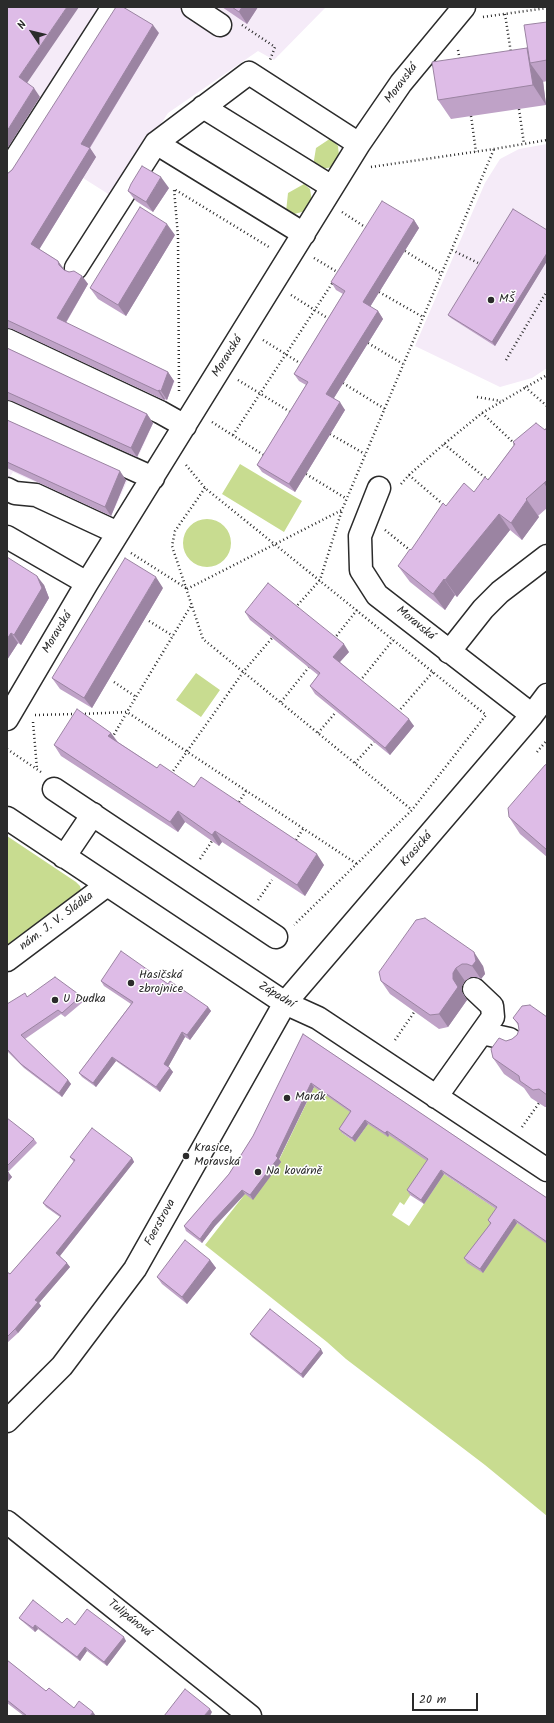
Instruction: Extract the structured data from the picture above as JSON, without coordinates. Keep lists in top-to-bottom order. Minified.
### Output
{"streets":{"street":["Moravská","Krasická","nám. J. V. Sládka","Západní","Foerstrova","Tulipánová"]},"crossings":[["Moravská","Krasická"],["Krasická","Západní"],["Krasická","Foerstrova"],["nám. J. V. Sládka","Západní"],["Západní","Foerstrova"]],"places":["MŠ","Hasičská zbrojnice","U Dudka","Marák","Krasice, Moravská","Na kovárně"],"scale_bar":"20 m","north":"top left"}
